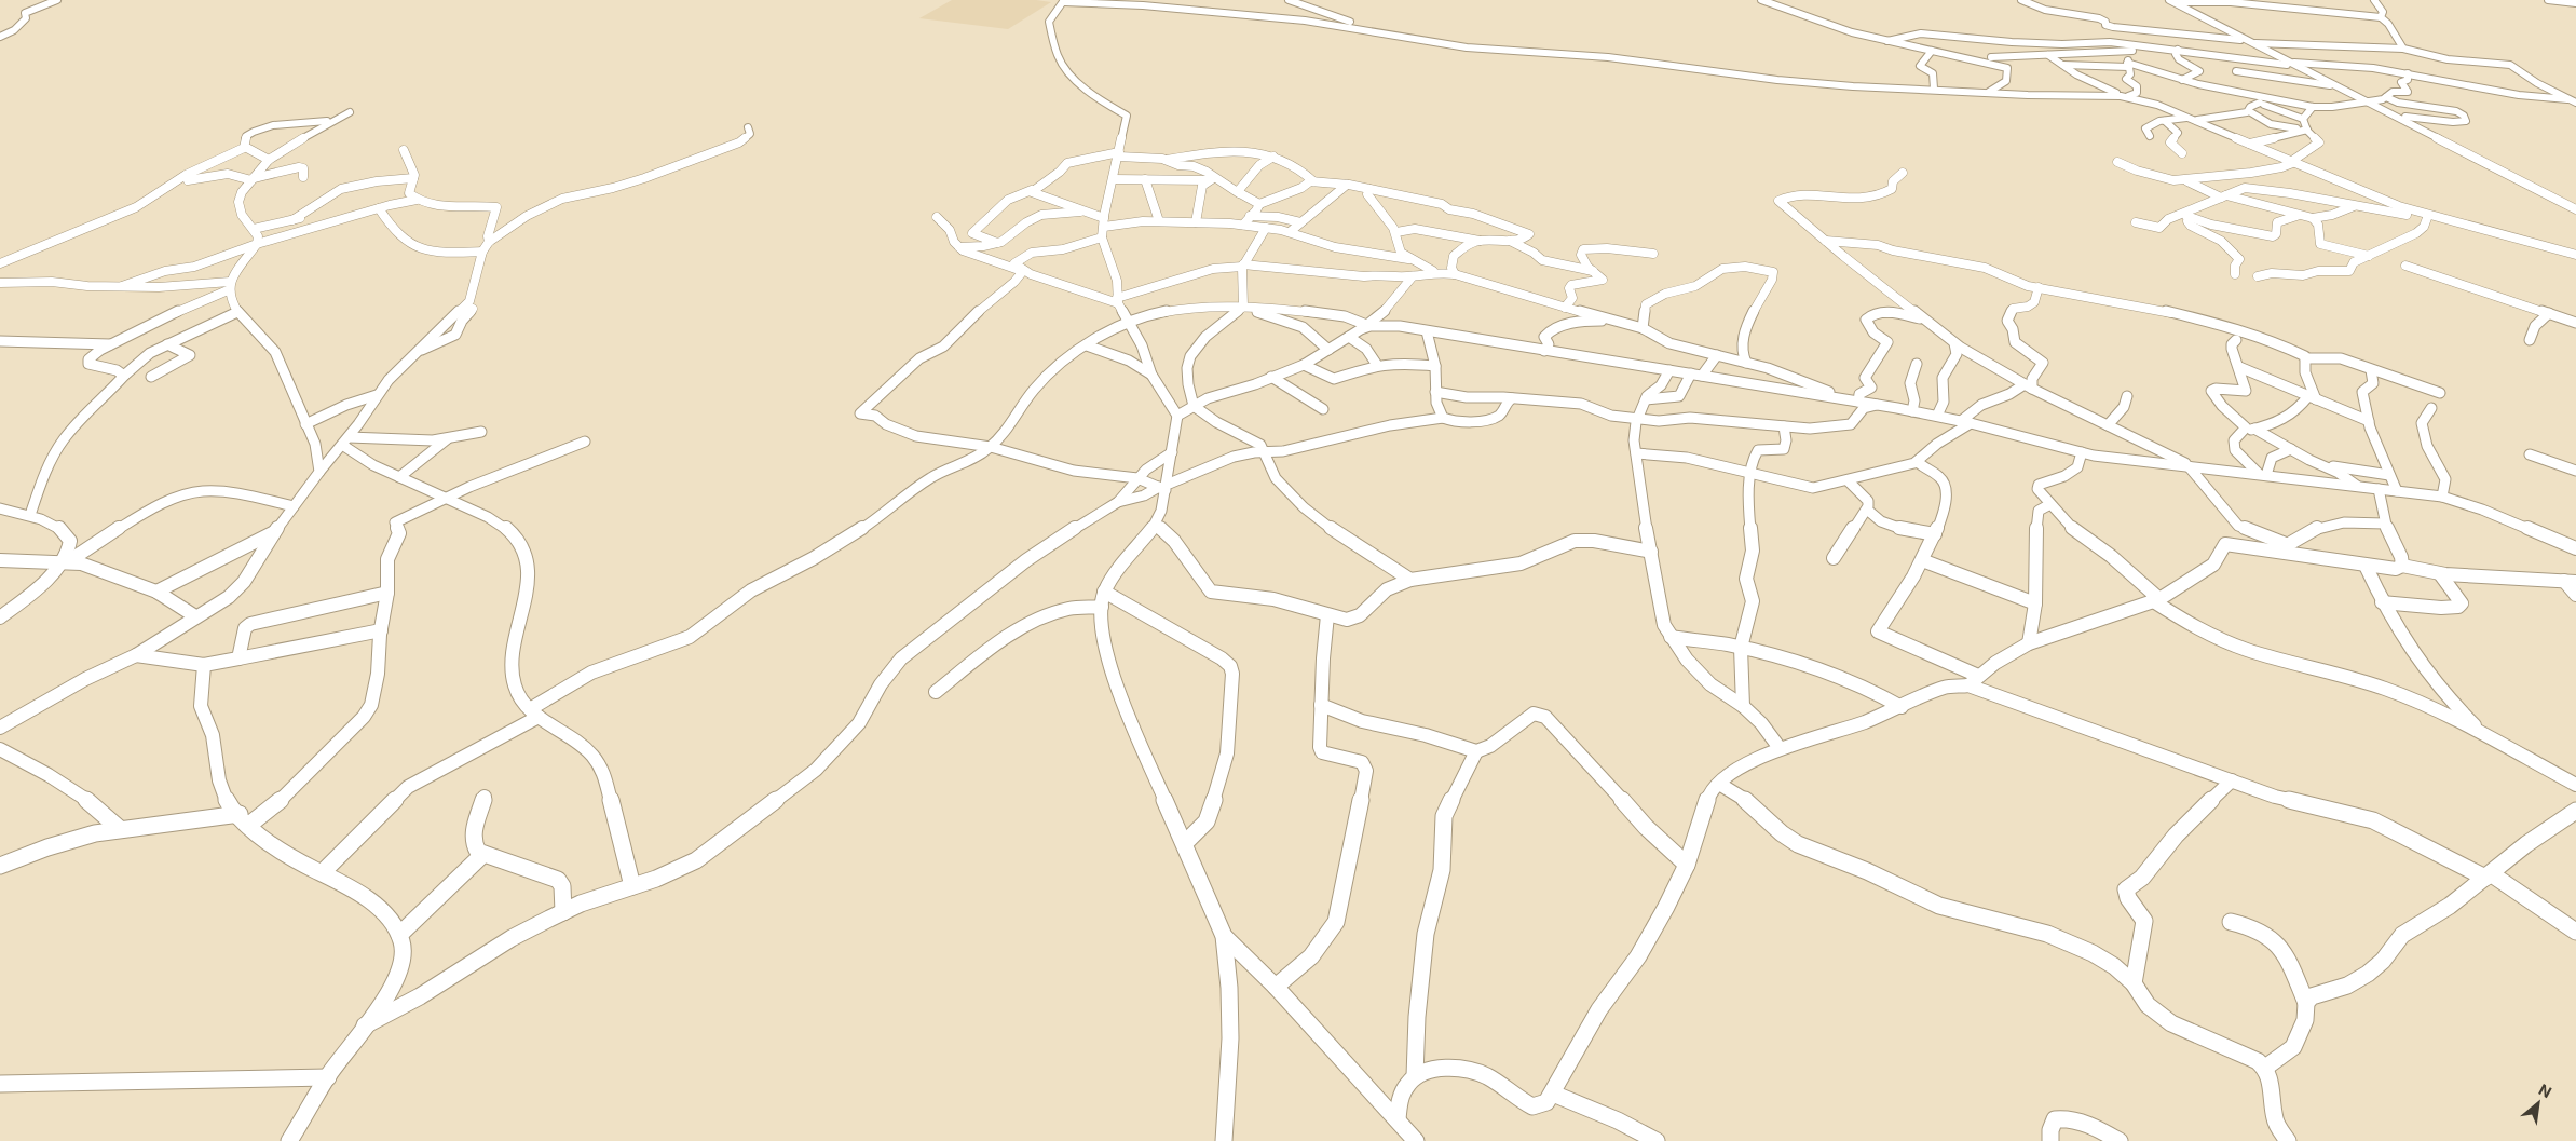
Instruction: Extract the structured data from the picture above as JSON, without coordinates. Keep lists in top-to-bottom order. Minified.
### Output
{"north":"top right"}
